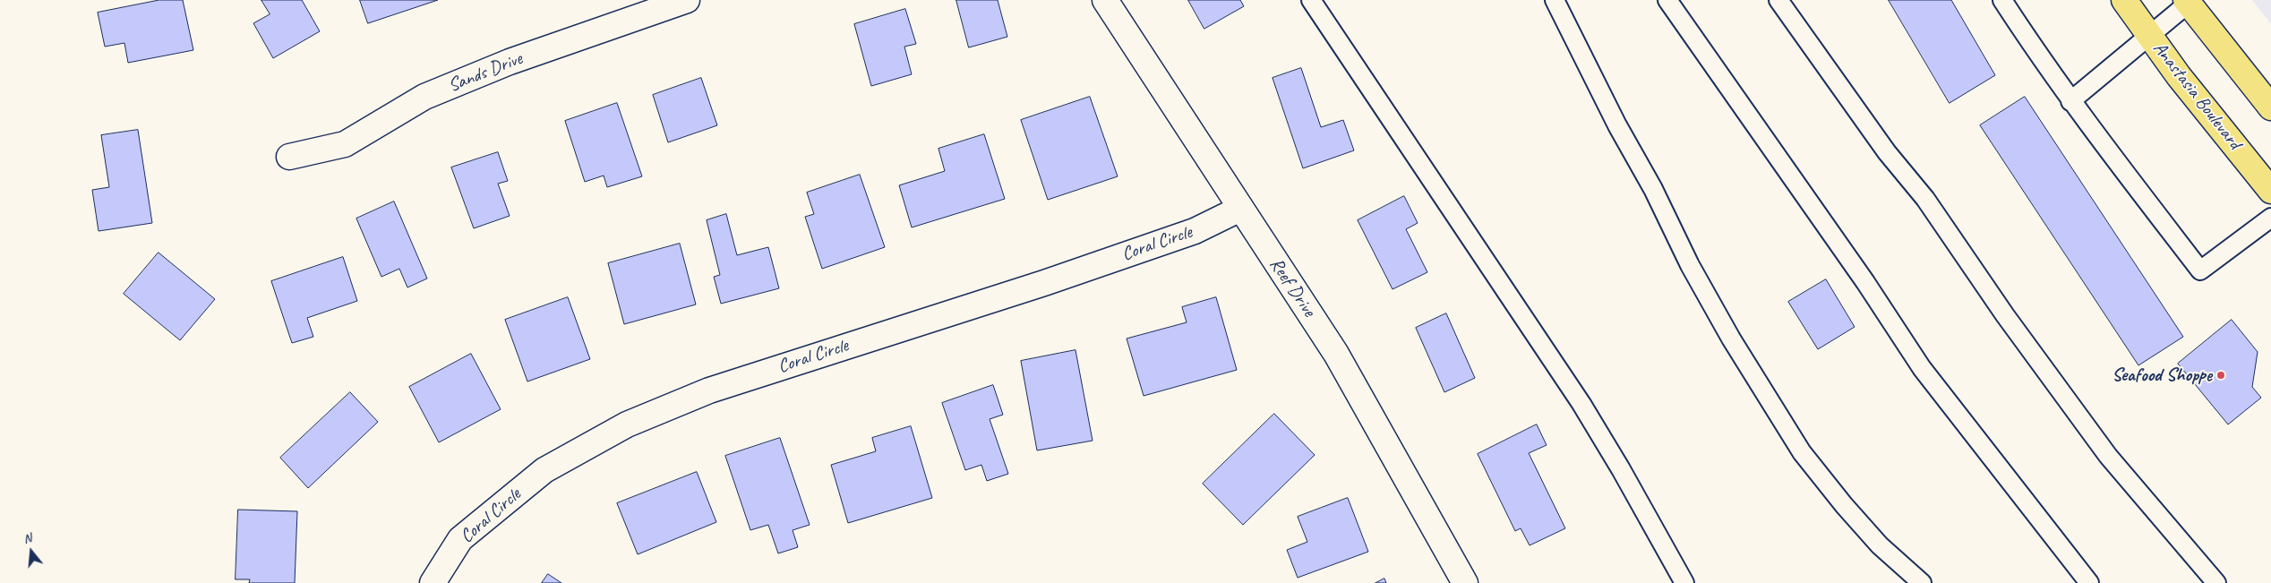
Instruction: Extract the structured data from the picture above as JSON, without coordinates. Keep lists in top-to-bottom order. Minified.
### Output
{"streets":{"main road":["Anastasia Boulevard"],"street":["Sands Drive","Coral Circle","Reef Drive"]},"crossings":[["Coral Circle","Reef Drive"]],"places":["Seafood Shoppe"],"north":"top"}
